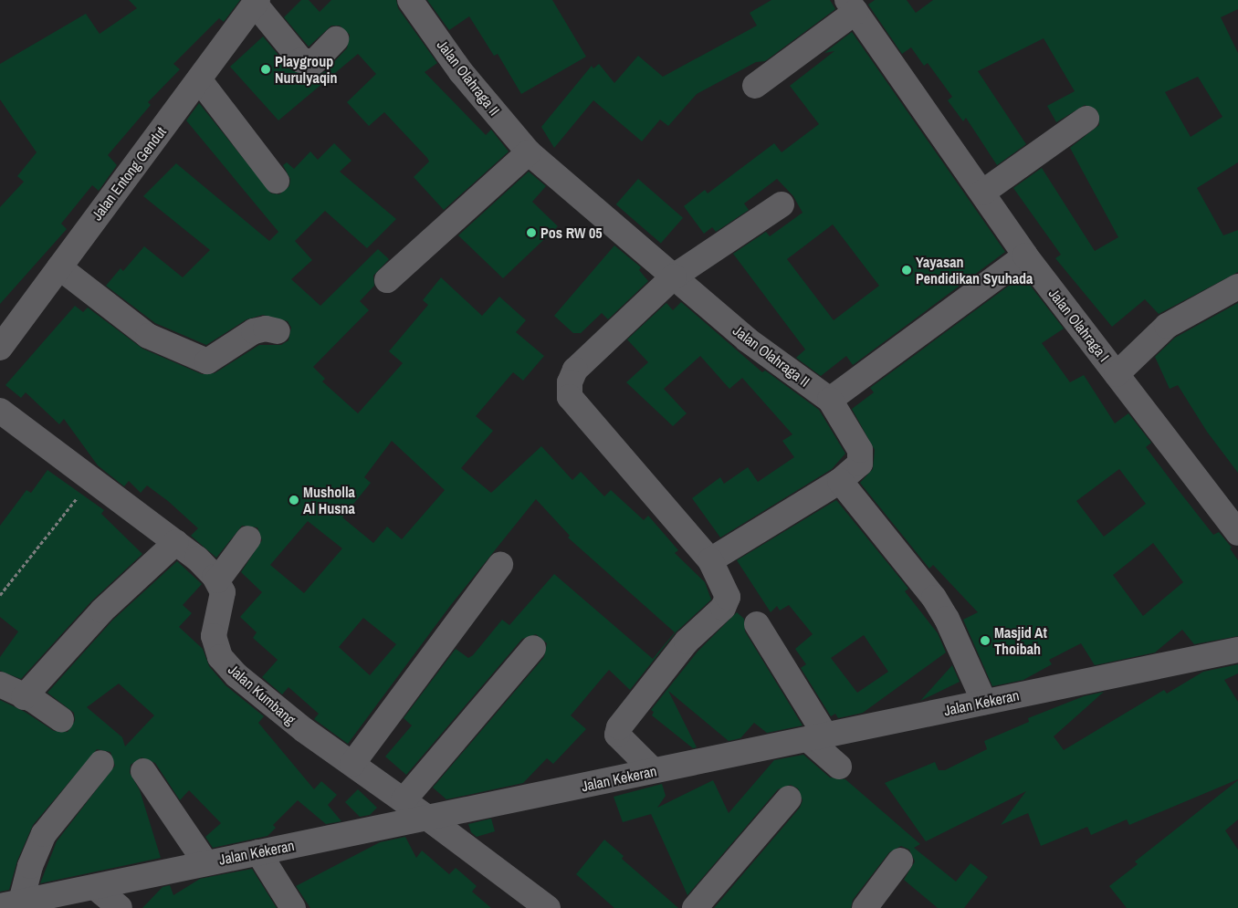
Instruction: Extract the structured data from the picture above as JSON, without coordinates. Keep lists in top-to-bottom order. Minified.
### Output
{"streets":{"street":["Jalan Olahraga II","Jalan Entong Gendut","Jalan Olahraga I","Jalan Kumbang","Jalan Kekeran"]},"crossings":[["Jalan Kumbang","Jalan Kekeran"]],"places":["Playgroup Nurulyaqin","Pos RW 05","Yayasan Pendidikan Syuhada","Musholla Al Husna","Masjid At Thoibah"]}
